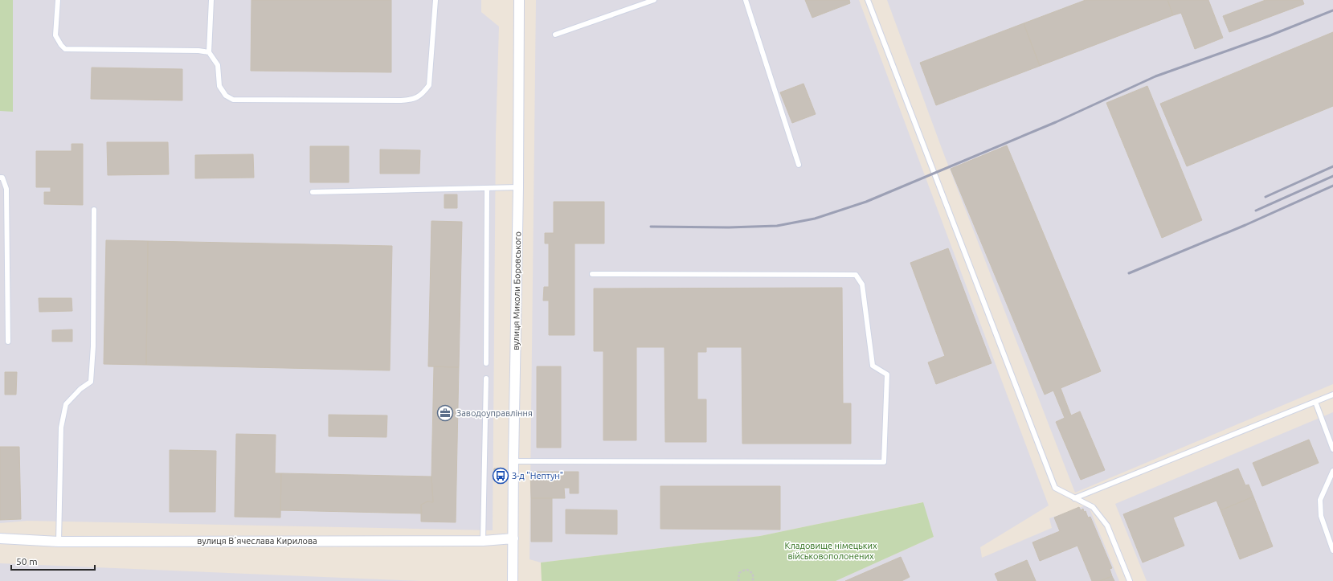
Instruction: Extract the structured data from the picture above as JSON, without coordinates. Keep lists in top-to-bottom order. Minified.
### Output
{"streets":{"street":["вулиця Миколи Боровського","вулиця Вʼячеслава Кирилова"]},"crossings":[["вулиця Миколи Боровського","вулиця Вʼячеслава Кирилова"]],"parks":["Кладовище німецьких військовополонених"],"places":{"office":["Заводоуправління"],"bus stop":["З-д \"Нептун\""]},"scale_bar":"50 m"}
